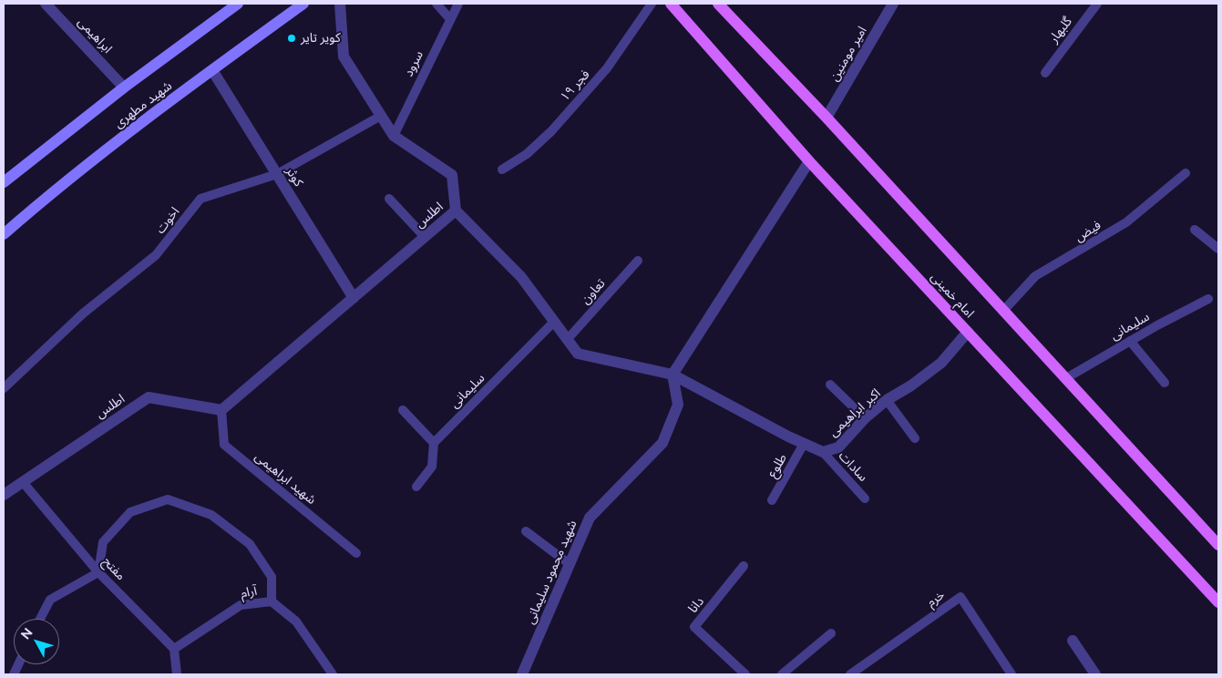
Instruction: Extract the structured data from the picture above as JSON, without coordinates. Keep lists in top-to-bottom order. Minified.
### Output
{"streets":{"main road":["شهید مطهری","امام خمینی"],"street":["ابراهیمی","امیر مومنین","کوثر","اطلس","اکبر ابراهیمی","شهید محمود سلیمانی"],"lane":["گلبهار","سرود","فجر ۱۹","اخوت","فیض","تعاون","سلیمانی","طلوع","سادات","شهید ابراهیمی","مفتح","آرام","خرم","دانا"]},"crossings":[["ابراهیمی","شهید مطهری"],["شهید مطهری","کوثر"],["کوثر","اطلس"],["کوثر","اخوت"],["اطلس","تعاون"],["اطلس","سلیمانی"],["اطلس","اکبر ابراهیمی"],["اطلس","شهید ابراهیمی"],["اطلس","مفتح"],["اطلس","شهید محمود سلیمانی"],["امام خمینی","اکبر ابراهیمی"],["اکبر ابراهیمی","طلوع"],["اکبر ابراهیمی","سادات"],["اکبر ابراهیمی","شهید محمود سلیمانی"],["مفتح","آرام"]],"places":["کویر تایر"],"north":"top left"}
